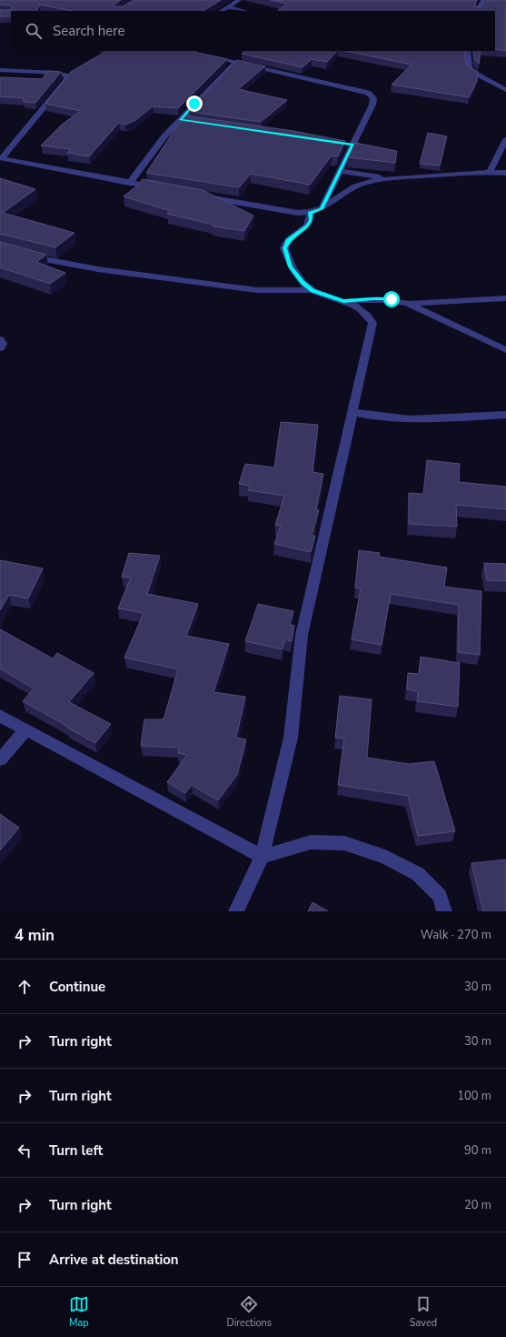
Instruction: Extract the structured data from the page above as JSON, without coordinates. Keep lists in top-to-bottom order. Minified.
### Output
{"page":{"search":"Search here","heading":["4 min","Walk · 270 m"],"list":[["Continue","30 m"],["Turn right","30 m"],["Turn right","100 m"],["Turn left","90 m"],["Turn right","20 m"],"Arrive at destination"],"nav":["Map","Directions","Saved"]}}
